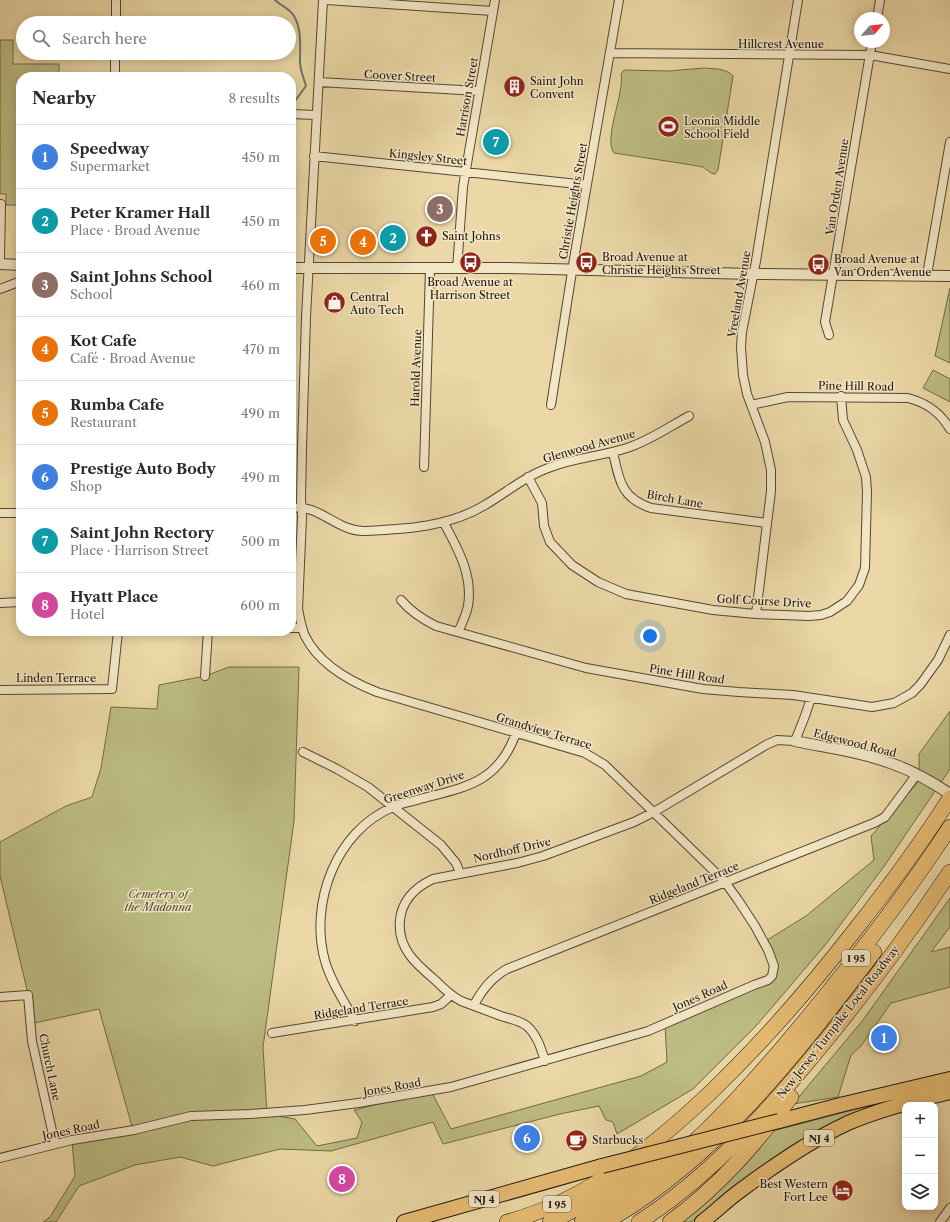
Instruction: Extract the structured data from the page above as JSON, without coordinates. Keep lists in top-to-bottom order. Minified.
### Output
{"streets":{"highway":["I 95","New Jersey Turnpike Local Roadway","NJ 4"],"street":["Hillcrest Avenue","Coover Street","Harrison Street","Kingsley Street","Van Orden Avenue","Christie Heights Street","Vreeland Avenue","Harold Avenue","Pine Hill Road","Glenwood Avenue","Birch Lane","Golf Course Drive","Linden Terrace","Grandview Terrace","Edgewood Road","Greenway Drive","Nordhoff Drive","Ridgeland Terrace","Jones Road","Church Lane"]},"crossings":[["Hillcrest Avenue","Van Orden Avenue"],["Hillcrest Avenue","Christie Heights Street"],["Hillcrest Avenue","Vreeland Avenue"],["Coover Street","Harrison Street"],["Coover Street","Grandview Terrace"],["Harrison Street","Kingsley Street"],["Kingsley Street","Christie Heights Street"],["Kingsley Street","Grandview Terrace"],["Vreeland Avenue","Pine Hill Road"],["Vreeland Avenue","Birch Lane"],["Vreeland Avenue","Golf Course Drive"],["Pine Hill Road","Golf Course Drive"],["Glenwood Avenue","Birch Lane"],["Glenwood Avenue","Golf Course Drive"],["Glenwood Avenue","Grandview Terrace"],["Grandview Terrace","Greenway Drive"],["Grandview Terrace","Nordhoff Drive"],["Grandview Terrace","Ridgeland Terrace"],["Grandview Terrace","Jones Road"],["Edgewood Road","Nordhoff Drive"],["Edgewood Road","Ridgeland Terrace"],["Greenway Drive","Ridgeland Terrace"],["Nordhoff Drive","Ridgeland Terrace"],["Nordhoff Drive","Jones Road"],["Jones Road","Church Lane"]],"parks":["Cemetery of the Madonna"],"places":{"building":["Saint John Convent"],"sports":["Leonia Middle School Field"],"church":["Saint Johns"],"bus stop":["Broad Avenue at Harrison Street","Broad Avenue at Christie Heights Street","Broad Avenue at Van Orden Avenue"],"shop":["Central Auto Tech"],"cafe":["Starbucks"],"hotel":["Best Western Fort Lee"]},"north":"top right","page":{"search":"Search here","heading":["Nearby","8 results"],"list":[{"mark":"1","name":"Speedway","note":"Supermarket","value":"450 m"},{"mark":"2","name":"Peter Kramer Hall","note":"Place · Broad Avenue","value":"450 m"},{"mark":"3","name":"Saint Johns School","note":"School","value":"460 m"},{"mark":"4","name":"Kot Cafe","note":"Café · Broad Avenue","value":"470 m"},{"mark":"5","name":"Rumba Cafe","note":"Restaurant","value":"490 m"},{"mark":"6","name":"Prestige Auto Body","note":"Shop","value":"490 m"},{"mark":"7","name":"Saint John Rectory","note":"Place · Harrison Street","value":"500 m"},{"mark":"8","name":"Hyatt Place","note":"Hotel","value":"600 m"}],"pins":["7","3","2","5","4","1","6","8"],"map_buttons":["+","−"]}}
